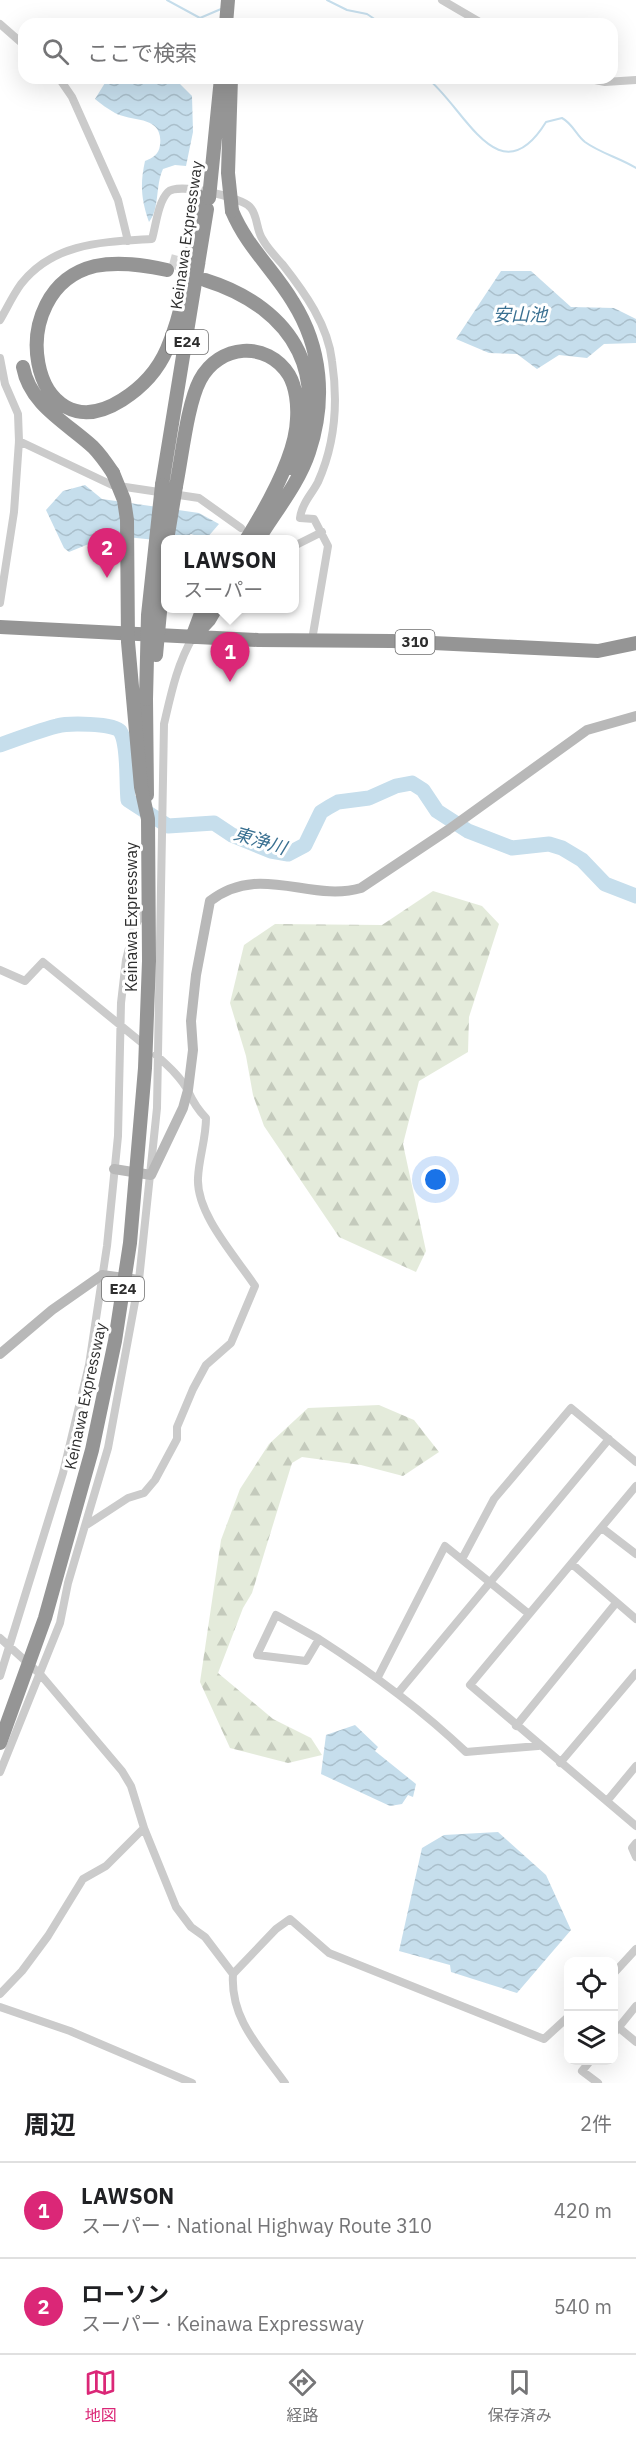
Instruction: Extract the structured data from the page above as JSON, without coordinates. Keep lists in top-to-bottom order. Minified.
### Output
{"streets":{"highway":["Keinawa Expressway","E24","310"]},"water":["安山池","東浄川"],"page":{"search":"ここで検索","pins":["2","1"],"popup":["LAWSON","スーパー"],"heading":["周辺","2件"],"list":[{"mark":"1","name":"LAWSON","note":"スーパー · National Highway Route 310","value":"420 m"},{"mark":"2","name":"ローソン","note":"スーパー · Keinawa Expressway","value":"540 m"}],"nav":["地図","経路","保存済み"]}}
